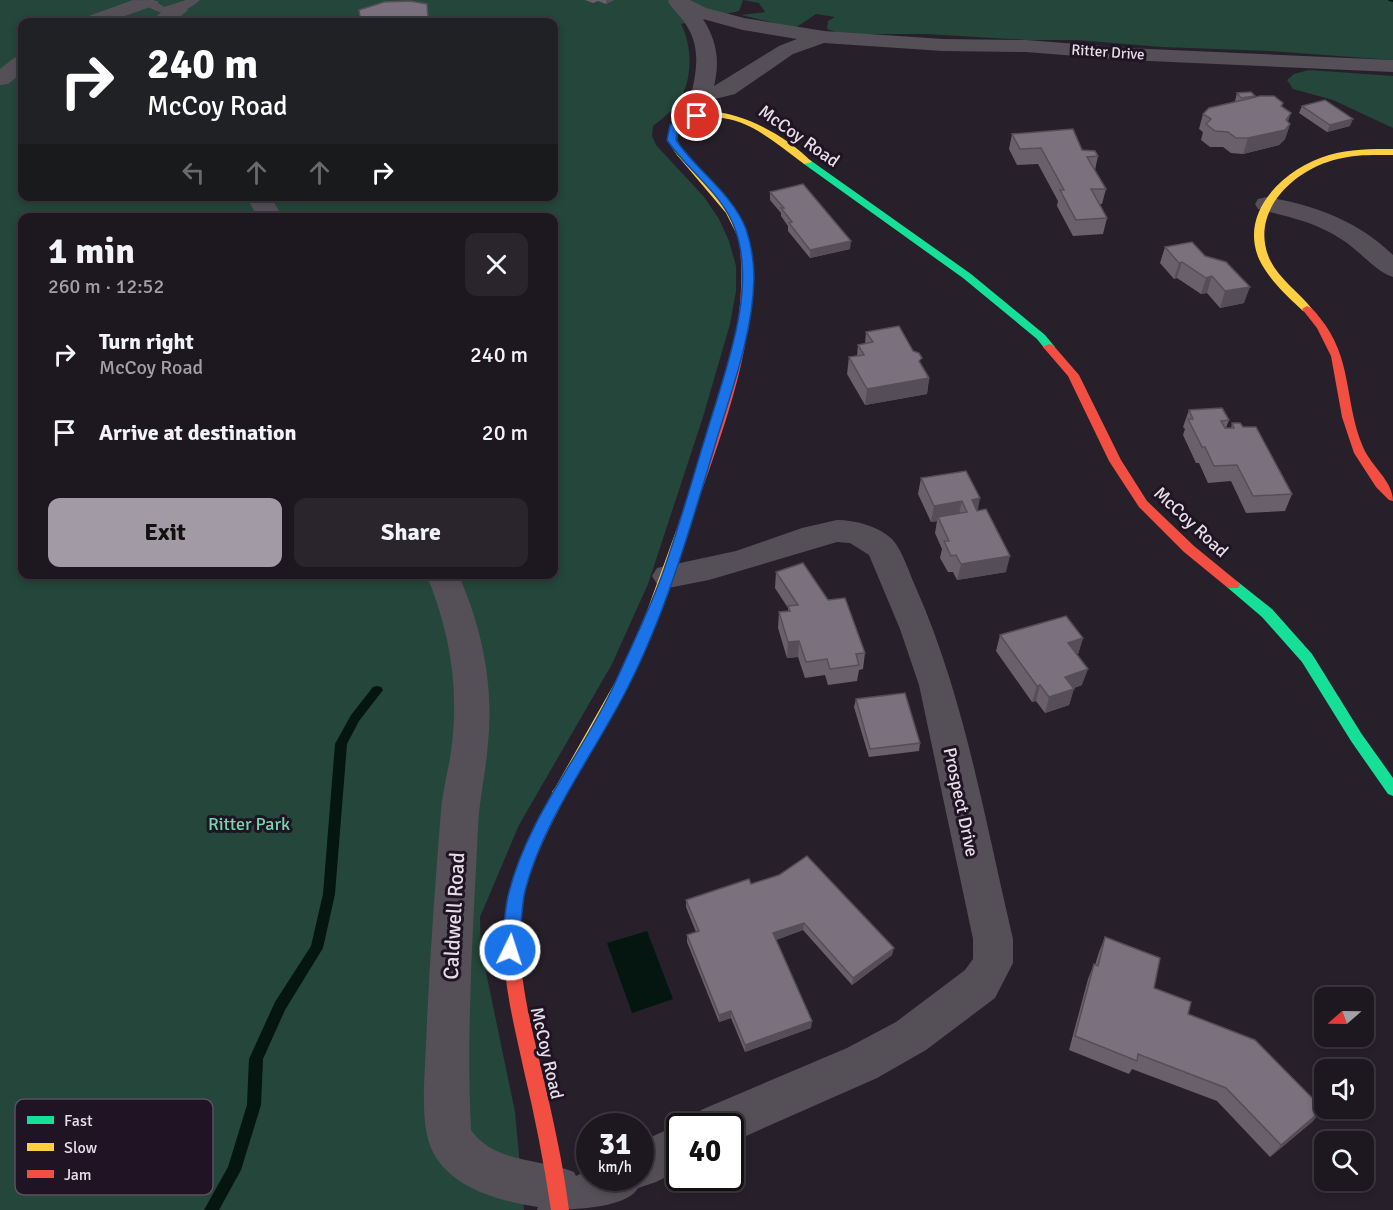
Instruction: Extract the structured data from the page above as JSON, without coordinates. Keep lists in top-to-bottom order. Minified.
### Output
{"streets":{"street":["Ritter Drive","McCoy Road","Prospect Drive","Caldwell Road"]},"crossings":[["Ritter Drive","McCoy Road"],["McCoy Road","Prospect Drive"],["McCoy Road","Caldwell Road"]],"parks":["Ritter Park"],"legend":["Fast","Slow","Jam"],"north":"left","page":{"turn":["240 m","McCoy Road"],"heading":["1 min","260 m · 12:52"],"list":[{"name":"Turn right","note":"McCoy Road","value":"240 m"},{"name":"Arrive at destination","value":"20 m"}],"buttons":["Exit","Share"],"speed":"31 km/h","limit":"40"}}
